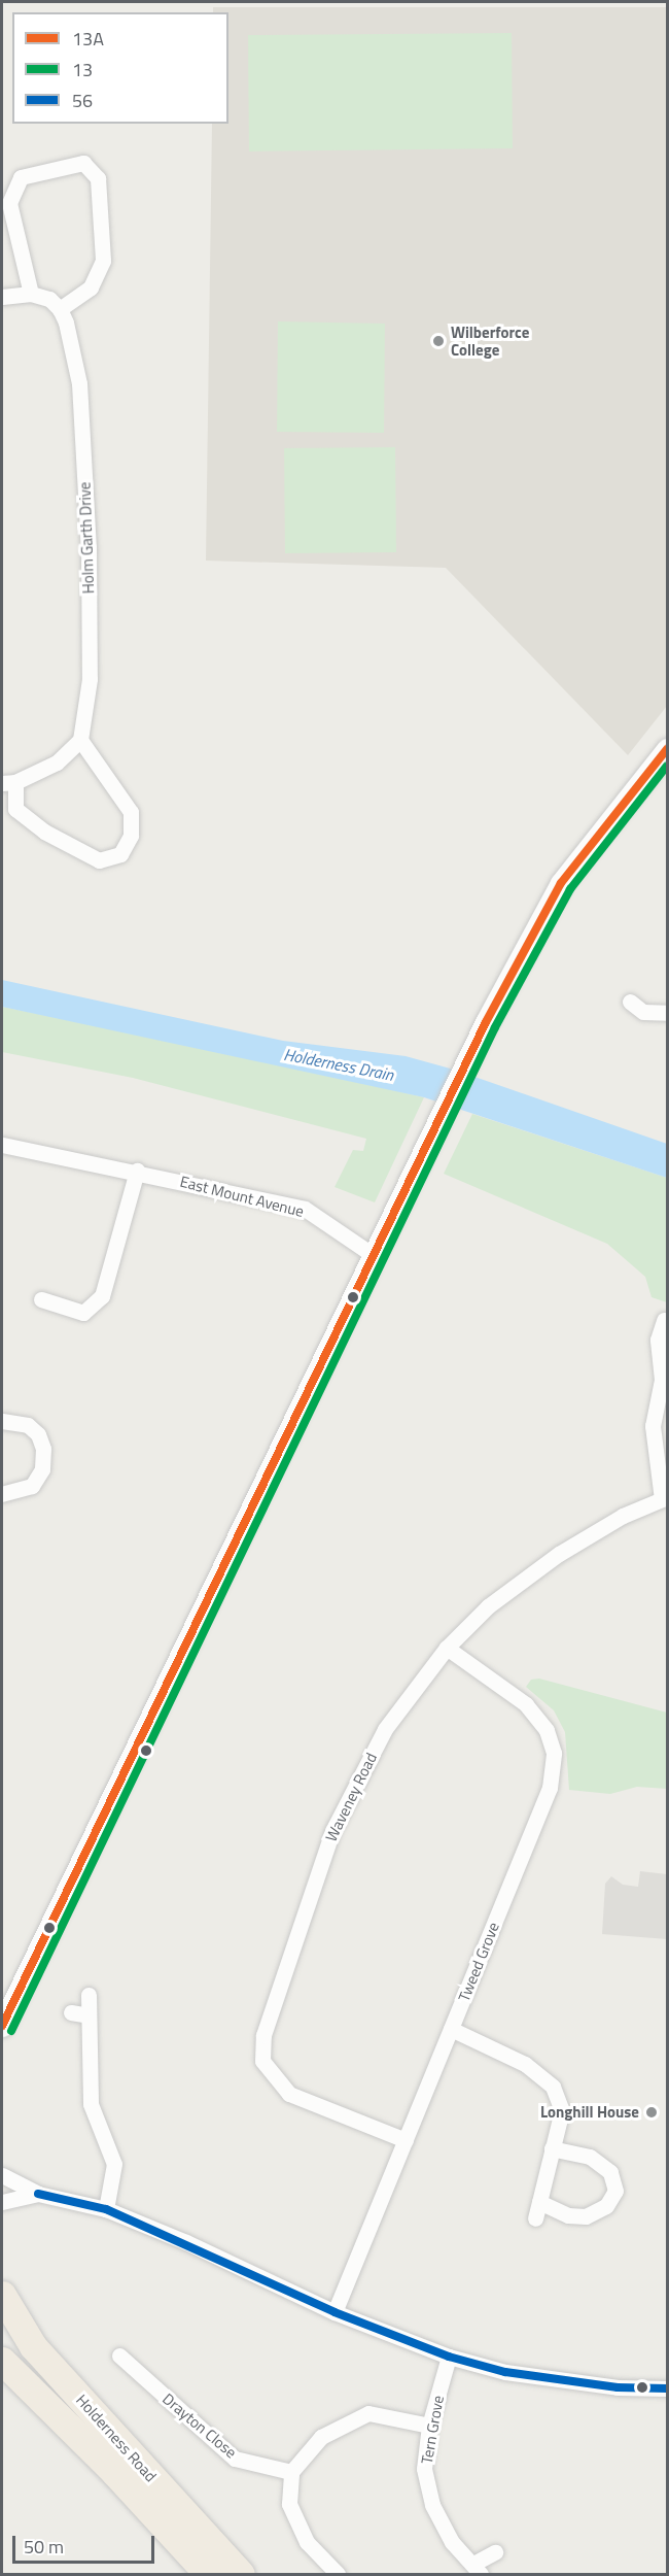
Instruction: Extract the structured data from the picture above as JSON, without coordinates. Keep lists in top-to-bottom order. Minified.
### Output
{"streets":{"highway":["Holderness Road"],"street":["Holm Garth Drive","East Mount Avenue","Waveney Road","Tweed Grove","Drayton Close","Tern Grove"]},"crossings":[["Waveney Road","Tweed Grove"]],"water":["Holderness Drain"],"places":["Wilberforce College","Longhill House"],"lines":["transit line 13A","transit line 13","transit line 56"],"legend":["13A","13","56"],"scale_bar":"50 m"}
